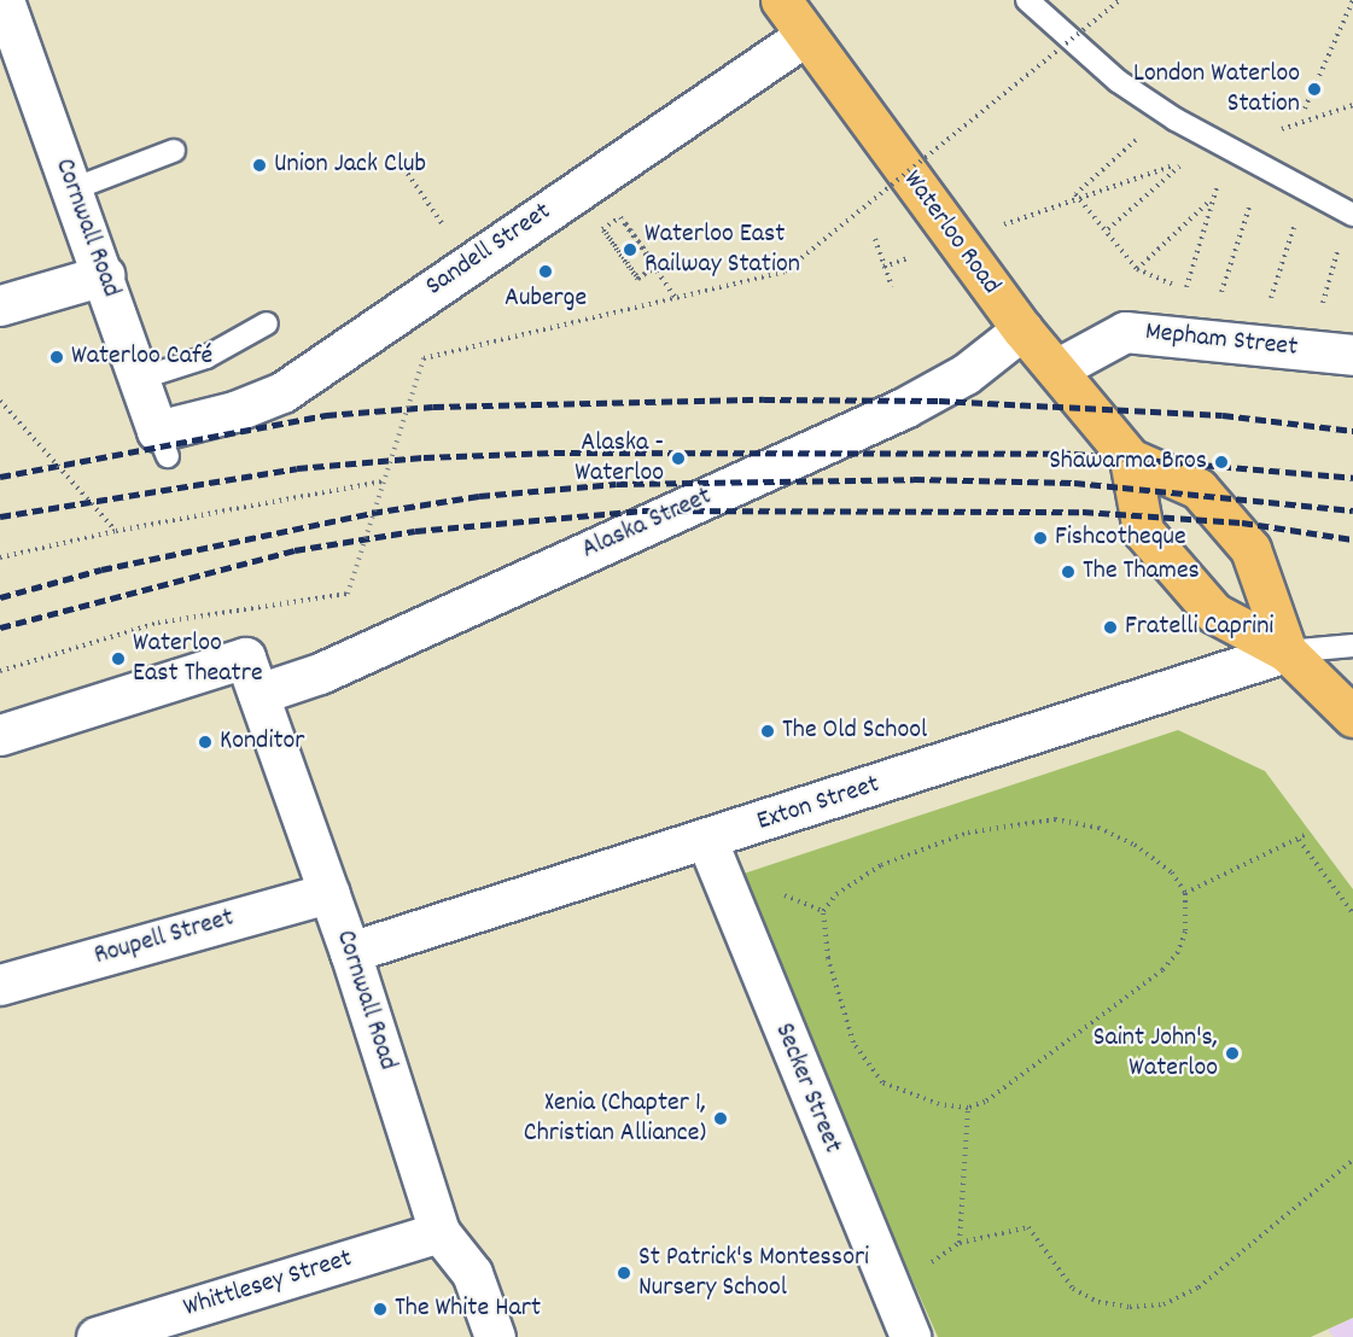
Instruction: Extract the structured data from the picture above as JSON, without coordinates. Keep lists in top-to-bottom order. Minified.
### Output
{"streets":{"main road":["Waterloo Road"],"street":["Cornwall Road","Sandell Street","Mepham Street","Alaska Street","Exton Street","Roupell Street","Secker Street","Whittlesey Street"]},"crossings":[["Cornwall Road","Sandell Street"],["Cornwall Road","Alaska Street"],["Cornwall Road","Exton Street"],["Cornwall Road","Roupell Street"],["Cornwall Road","Whittlesey Street"],["Waterloo Road","Sandell Street"],["Waterloo Road","Mepham Street"],["Waterloo Road","Alaska Street"],["Waterloo Road","Exton Street"],["Exton Street","Secker Street"]],"places":["London Waterloo Station","Union Jack Club","Waterloo East Railway Station","Auberge","Waterloo Café","Alaska - Waterloo","Shawarma Bros","Fishcotheque","The Thames","Fratelli Caprini","Waterloo East Theatre","The Old School","Konditor","Saint John's, Waterloo","Xenia (Chapter 1, Christian Alliance)","St Patrick's Montessori Nursery School","The White Hart"]}
